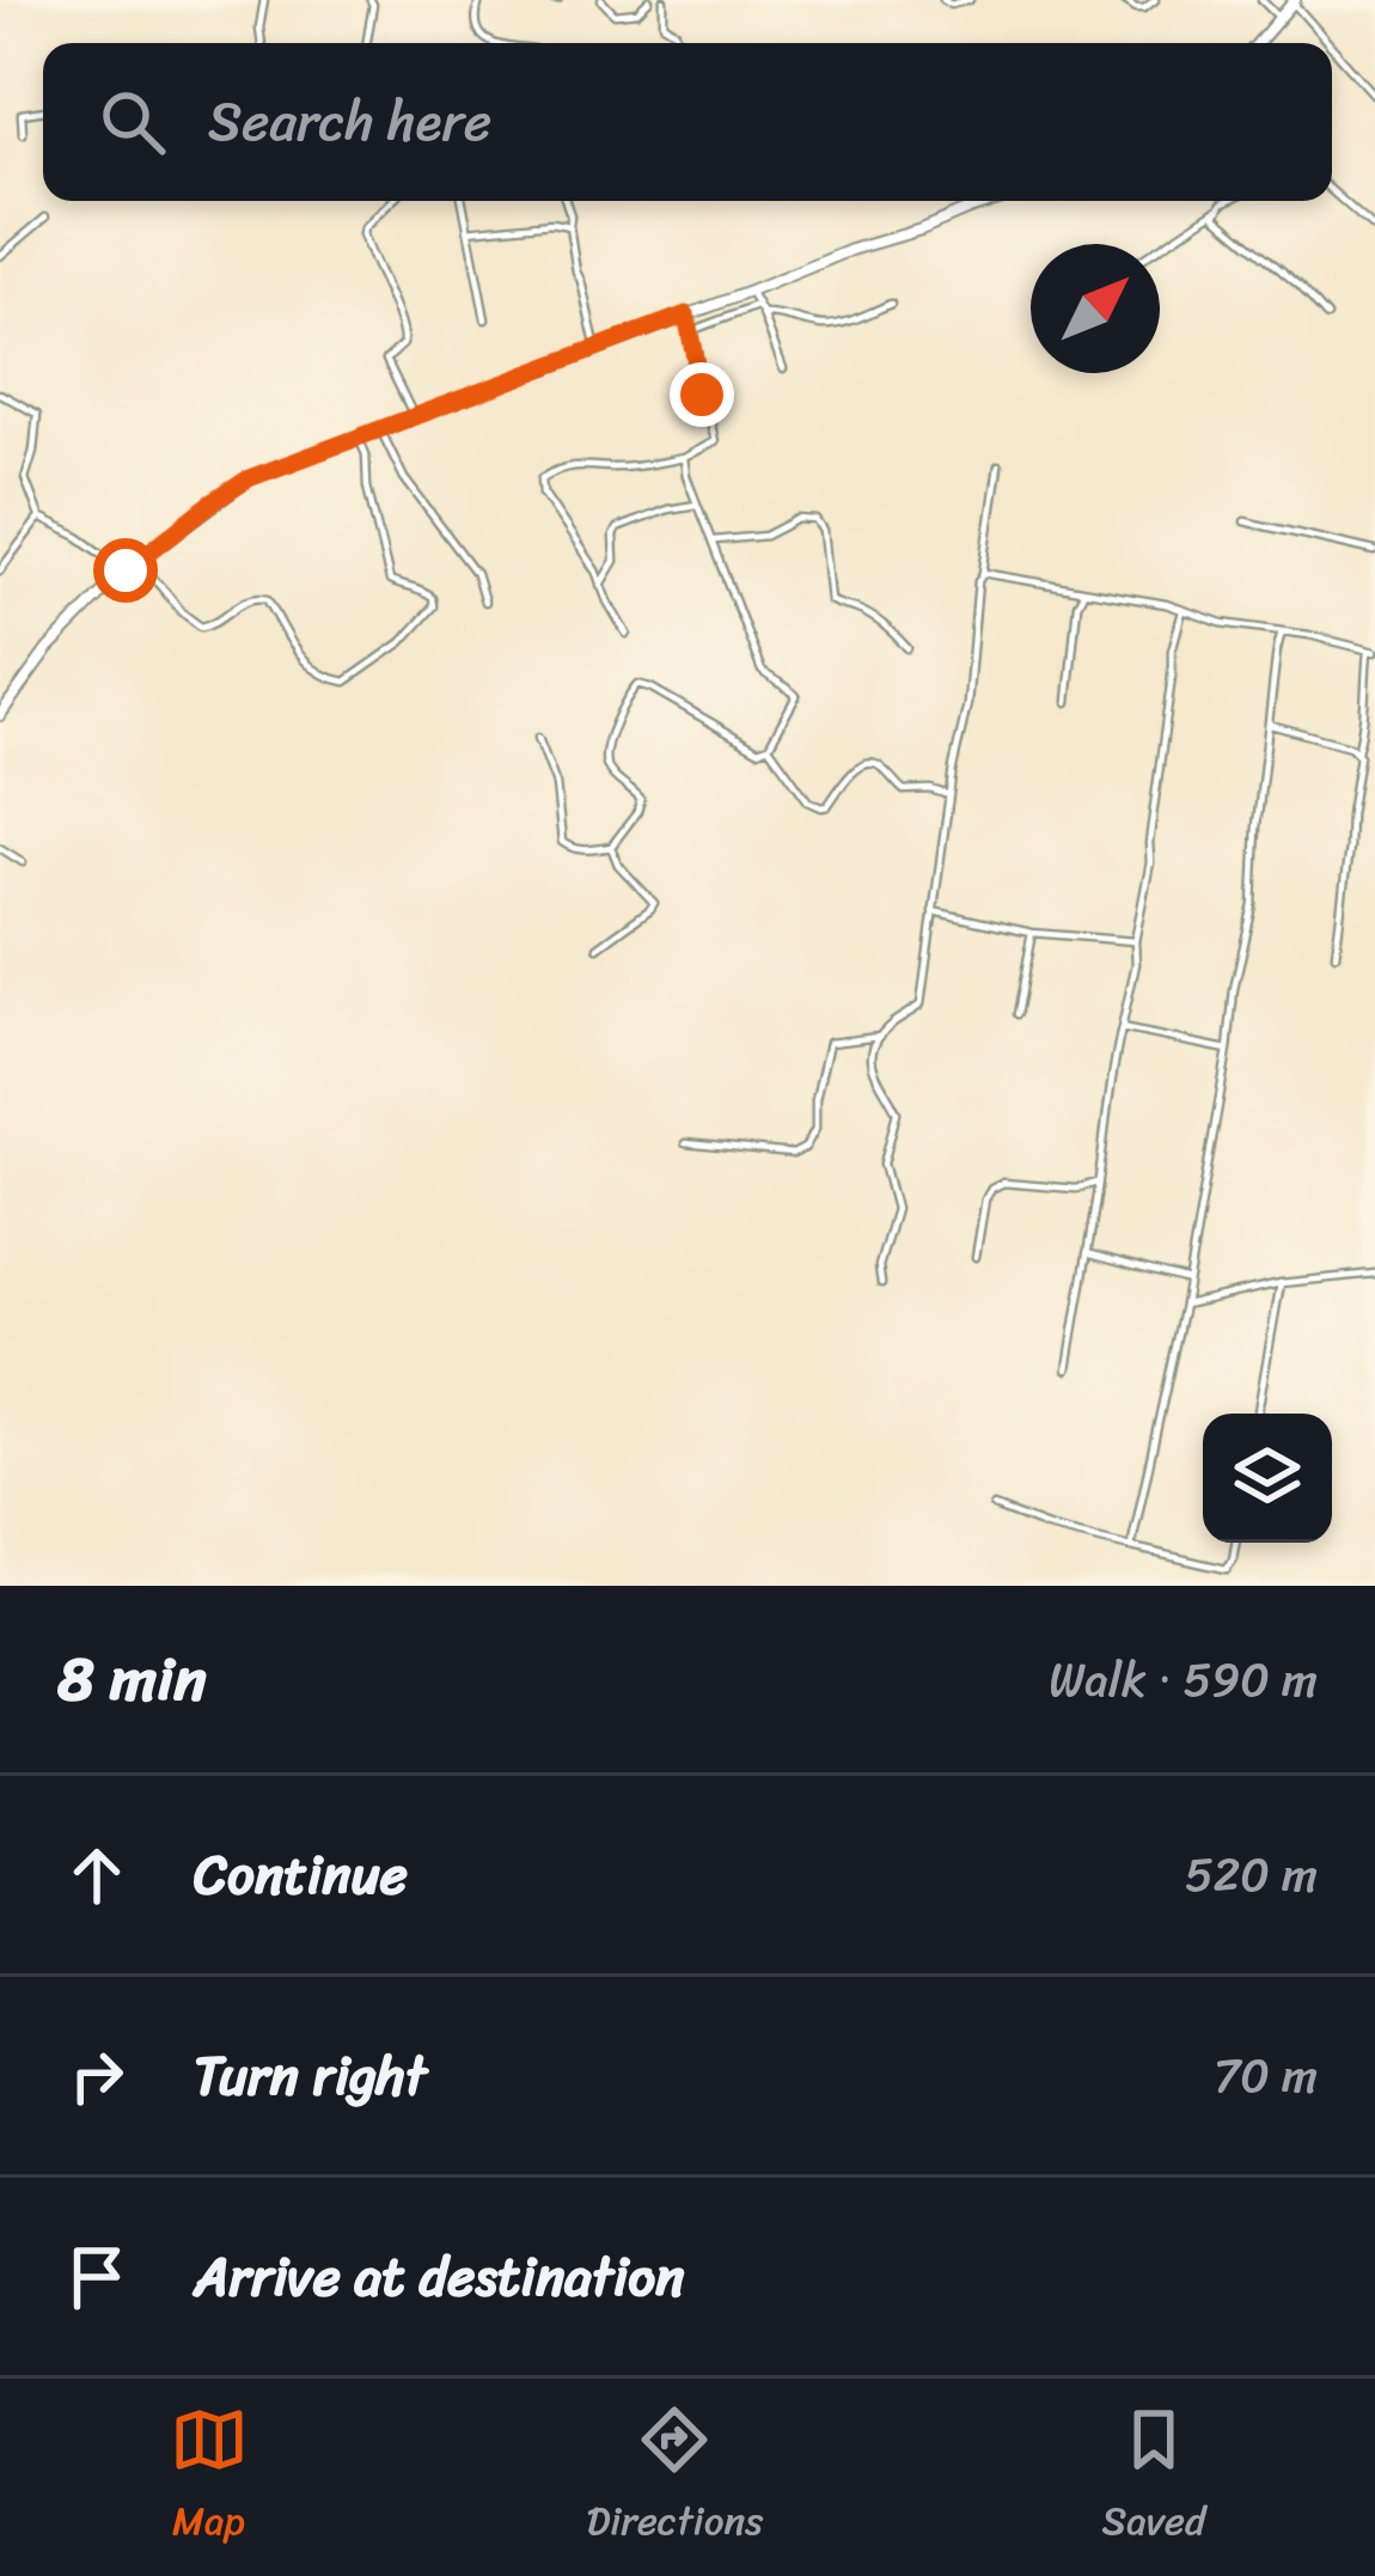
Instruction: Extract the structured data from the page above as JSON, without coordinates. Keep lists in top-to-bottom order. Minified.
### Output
{"north":"top right","page":{"search":"Search here","heading":["8 min","Walk · 590 m"],"list":[["Continue","520 m"],["Turn right","70 m"],"Arrive at destination"],"nav":["Map","Directions","Saved"]}}
